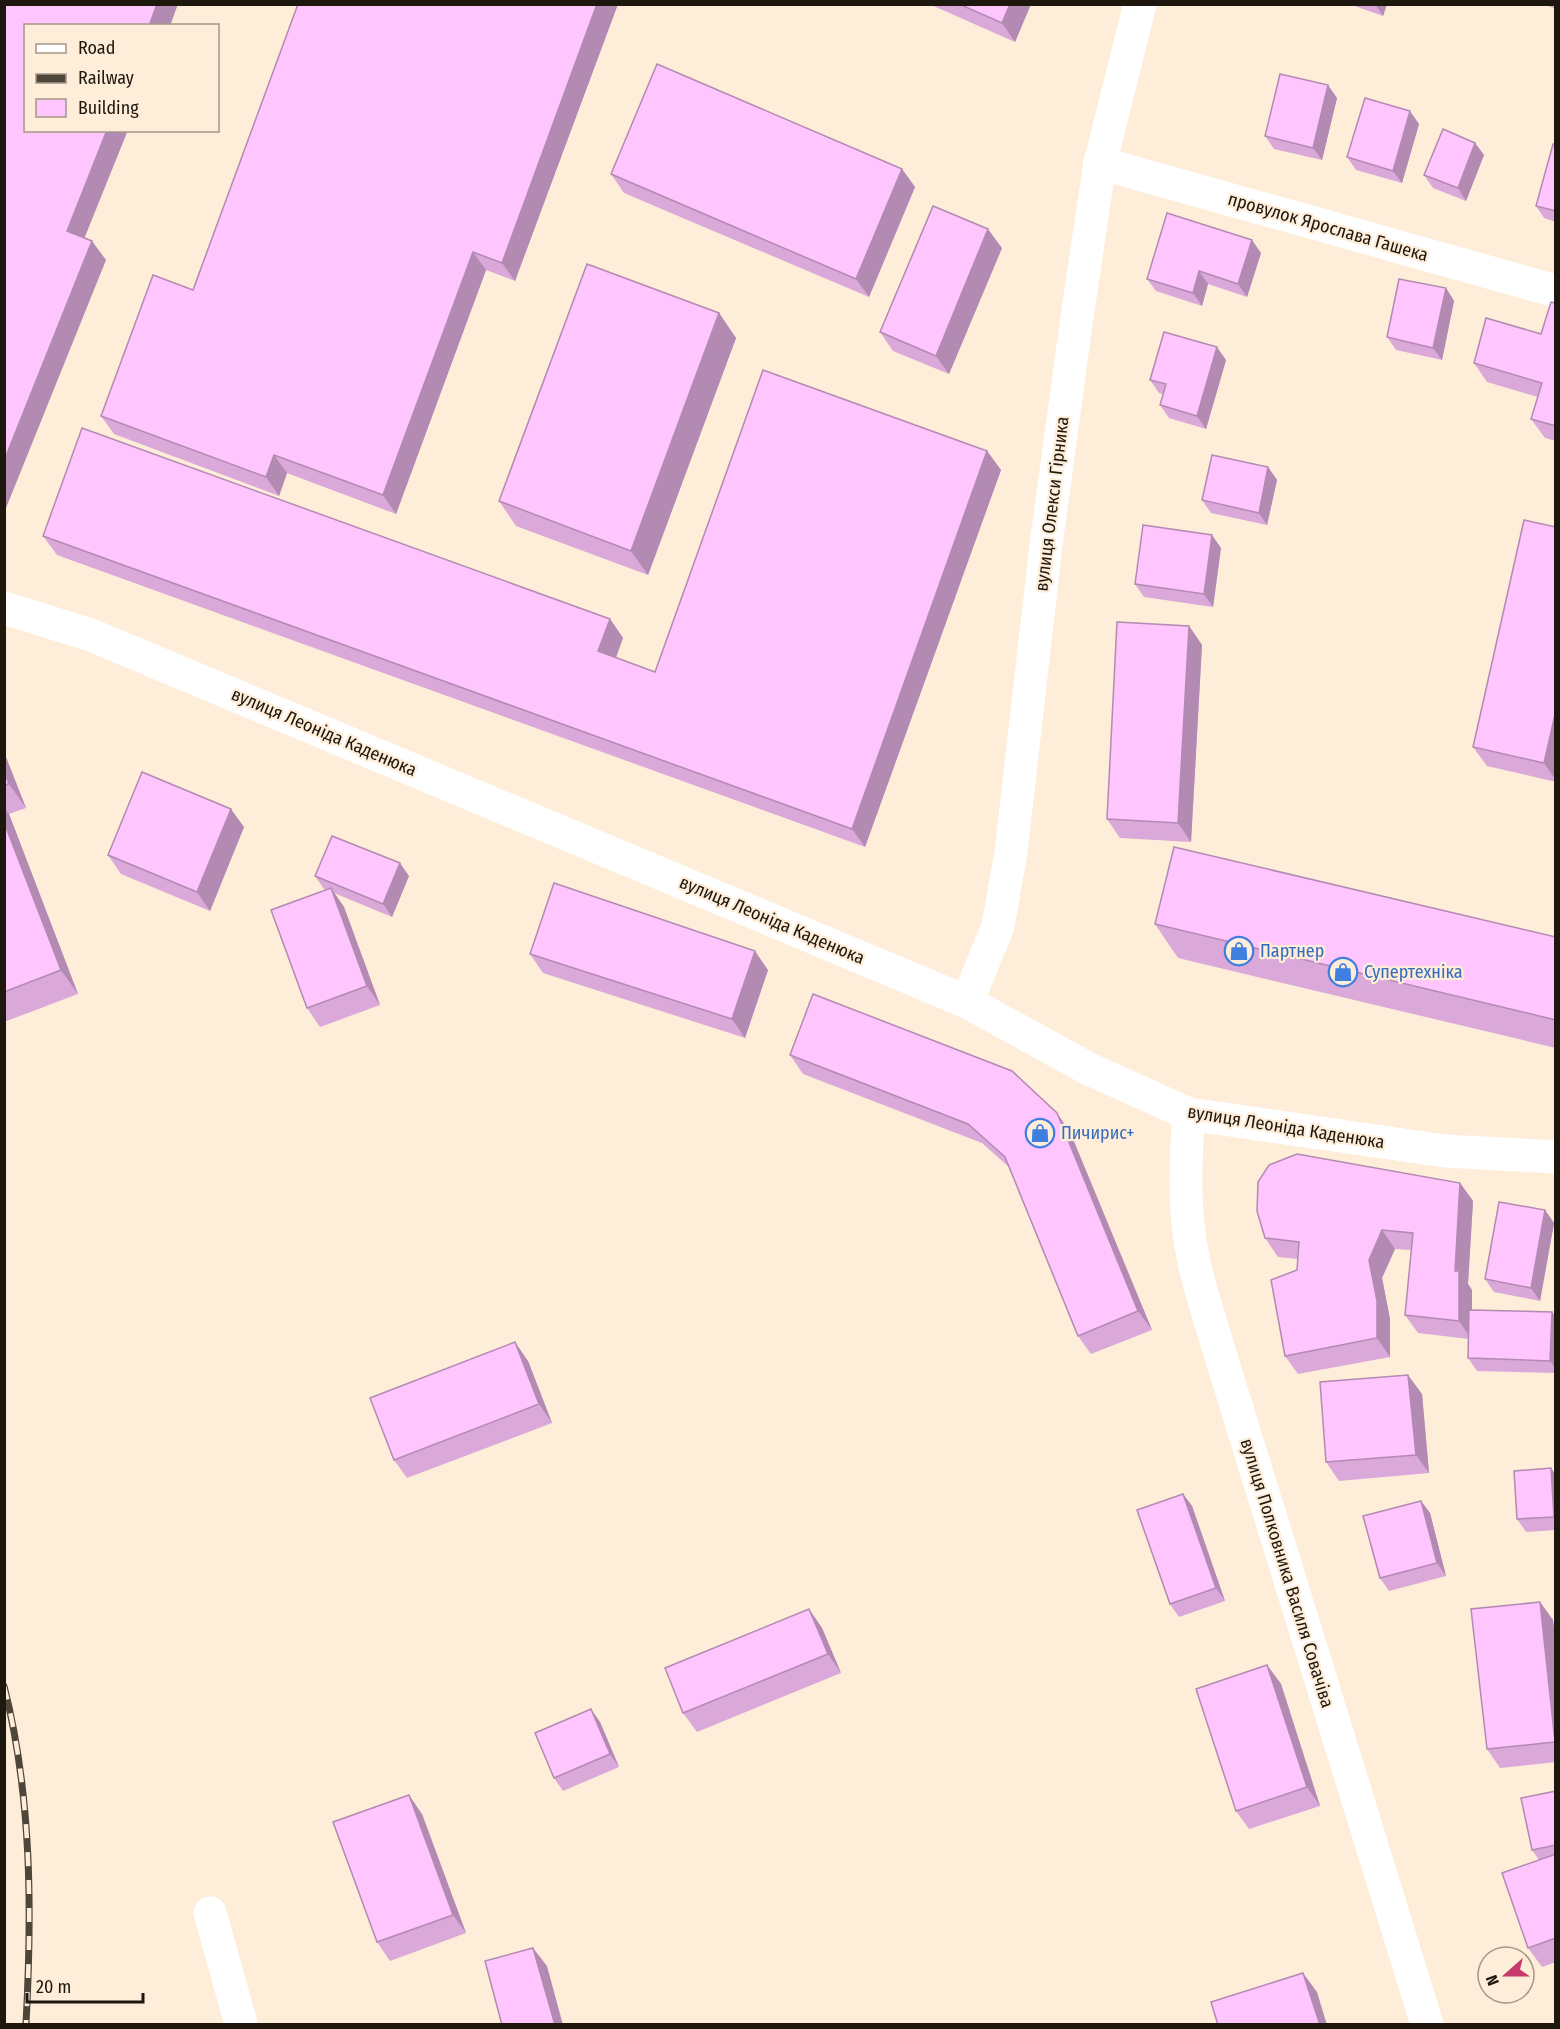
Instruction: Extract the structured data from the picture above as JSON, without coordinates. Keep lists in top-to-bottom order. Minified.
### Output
{"streets":{"street":["провулок Ярослава Гашека","вулиця Олекси Гірника","вулиця Леоніда Каденюка","вулиця Полковника Василя Совачіва"]},"crossings":[["провулок Ярослава Гашека","вулиця Олекси Гірника"],["вулиця Олекси Гірника","вулиця Леоніда Каденюка"],["вулиця Леоніда Каденюка","вулиця Полковника Василя Совачіва"]],"places":{"shop":["Партнер","Супертехніка","Пичирис+"]},"legend":["Road","Railway","Building"],"scale_bar":"20 m","north":"left"}
